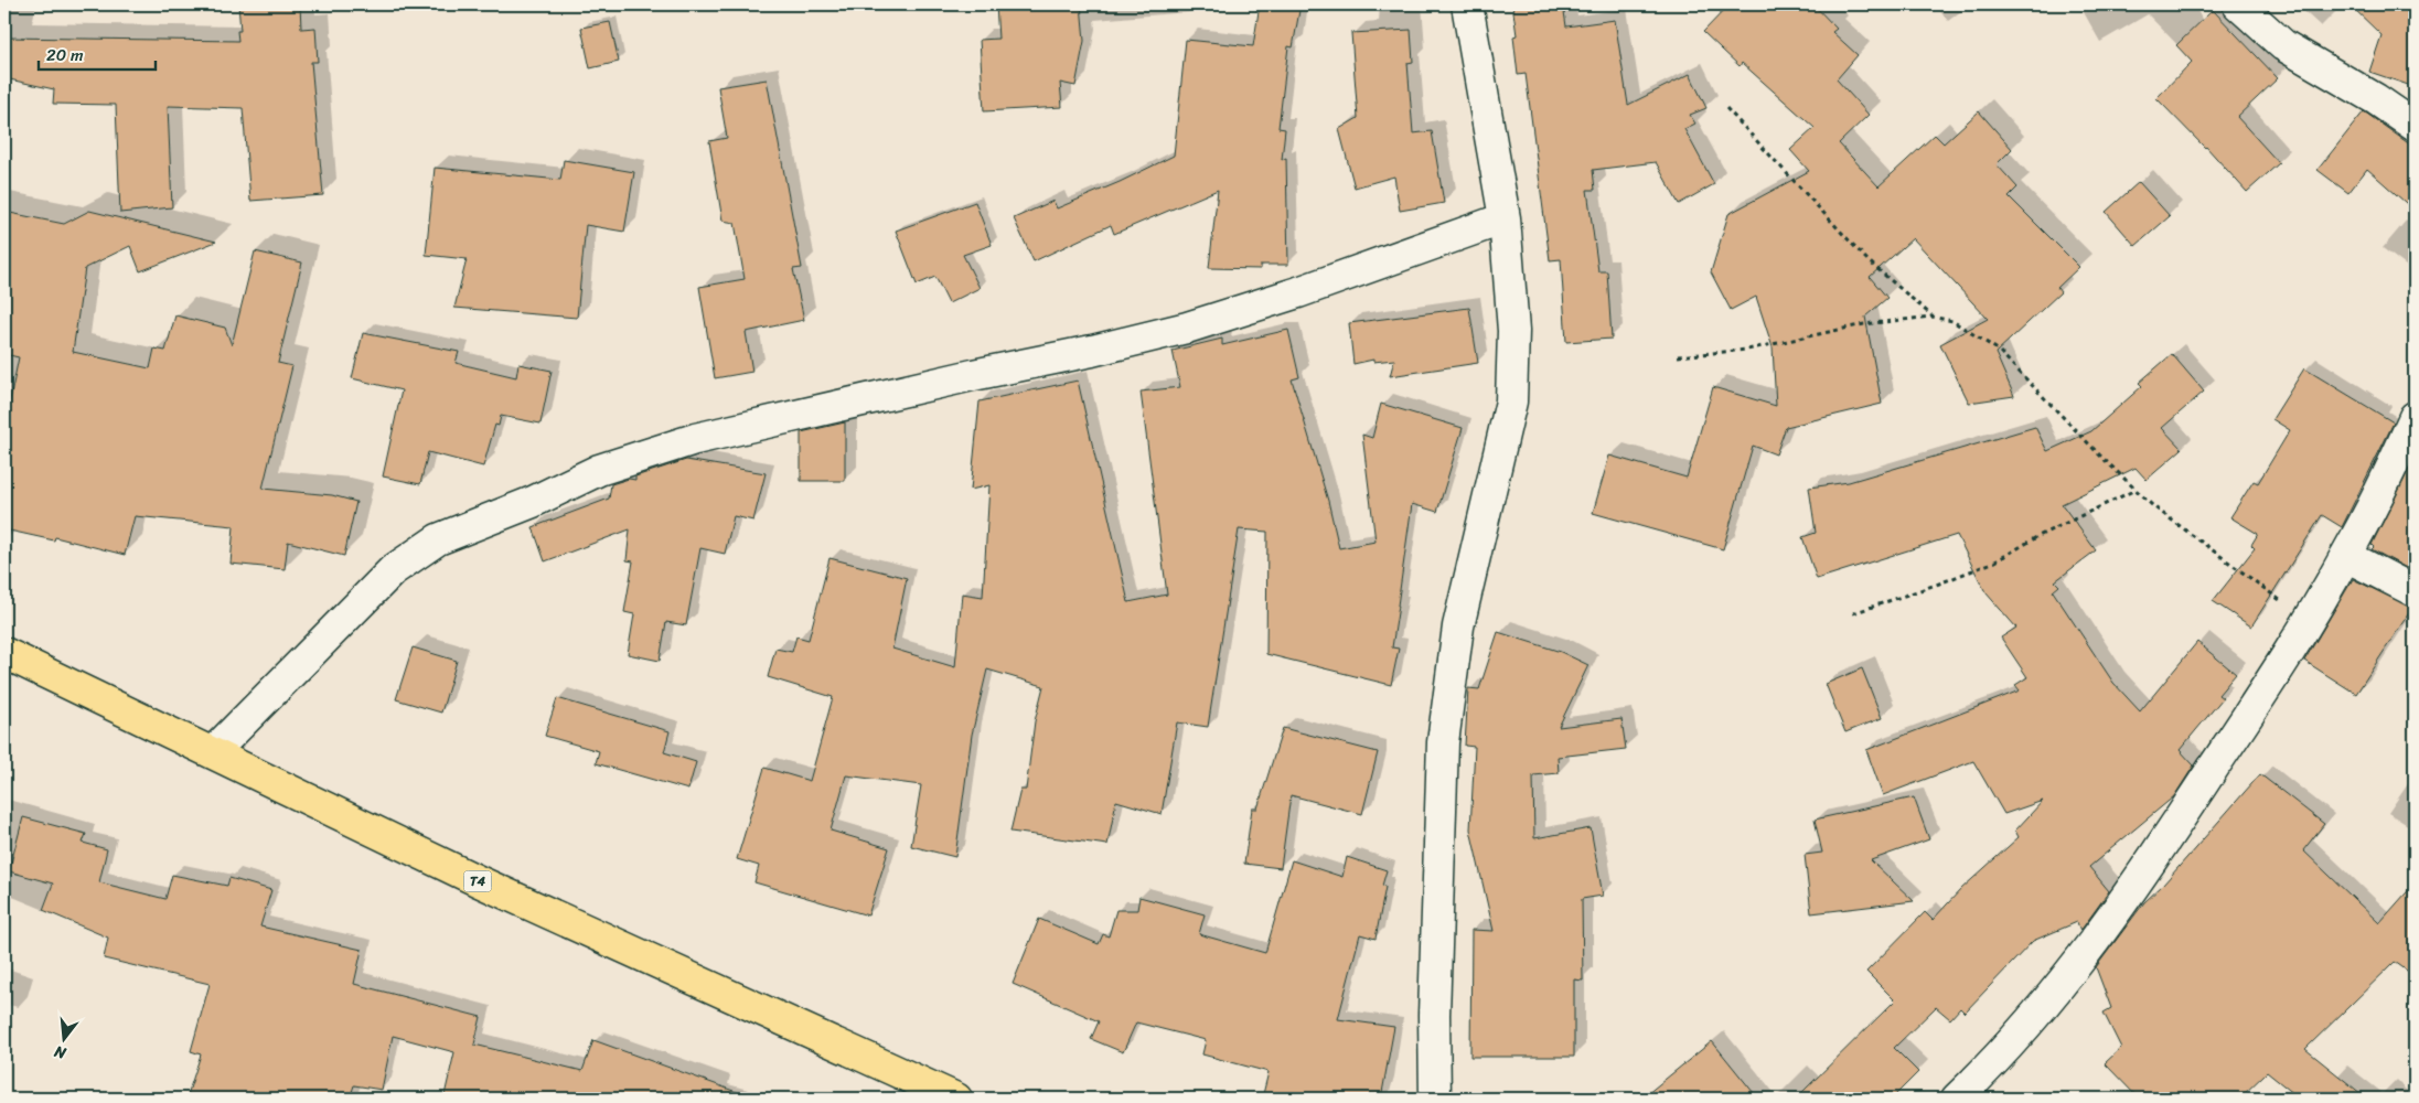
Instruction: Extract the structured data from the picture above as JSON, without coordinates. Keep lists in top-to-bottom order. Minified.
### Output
{"streets":{"highway":["T4"]},"scale_bar":"20 m","north":"bottom"}
